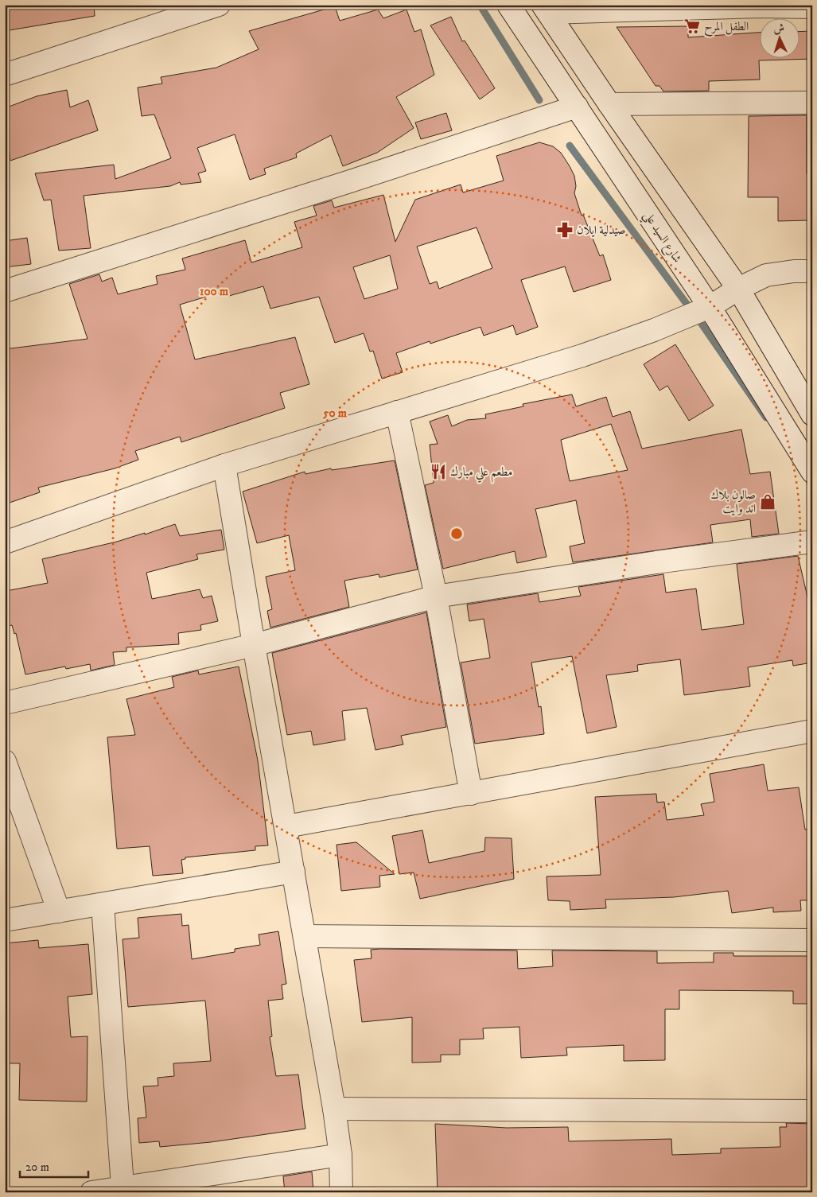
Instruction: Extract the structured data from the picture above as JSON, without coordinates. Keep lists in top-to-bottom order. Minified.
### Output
{"streets":{"street":["شارع السيد علي"]},"places":{"supermarket":["الطفل المرح"],"pharmacy":["صيدلية ايلان"],"restaurant":["مطعم علي مبارك"],"shop":["صالون بلاك اند وايت"]},"scale_bar":"20 m","north":"top","rings":["100 m","50 m"]}
